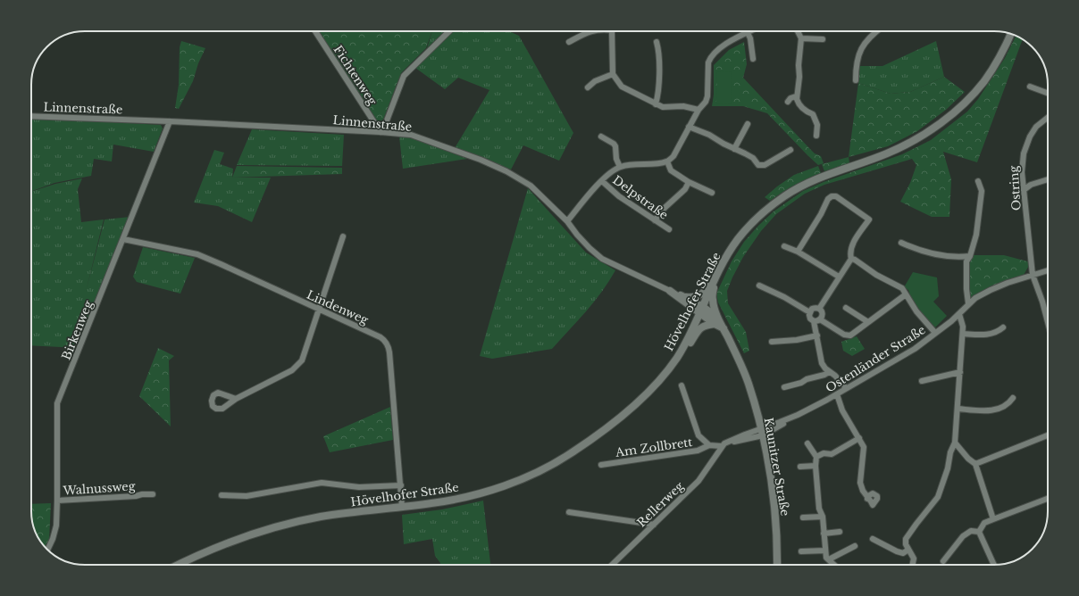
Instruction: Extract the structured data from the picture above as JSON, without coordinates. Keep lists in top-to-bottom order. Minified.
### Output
{"streets":{"main road":["Hövelhofer Straße","Kaunitzer Straße"],"street":["Fichtenweg","Linnenstraße","Ostring","Delpstraße","Lindenweg","Birkenweg","Ostenländer Straße","Am Zollbrett","Walnussweg","Rellerweg"]},"crossings":[["Fichtenweg","Linnenstraße"],["Linnenstraße","Birkenweg"],["Ostring","Ostenländer Straße"],["Hövelhofer Straße","Lindenweg"],["Lindenweg","Birkenweg"],["Birkenweg","Walnussweg"],["Ostenländer Straße","Kaunitzer Straße"],["Am Zollbrett","Rellerweg"]]}
